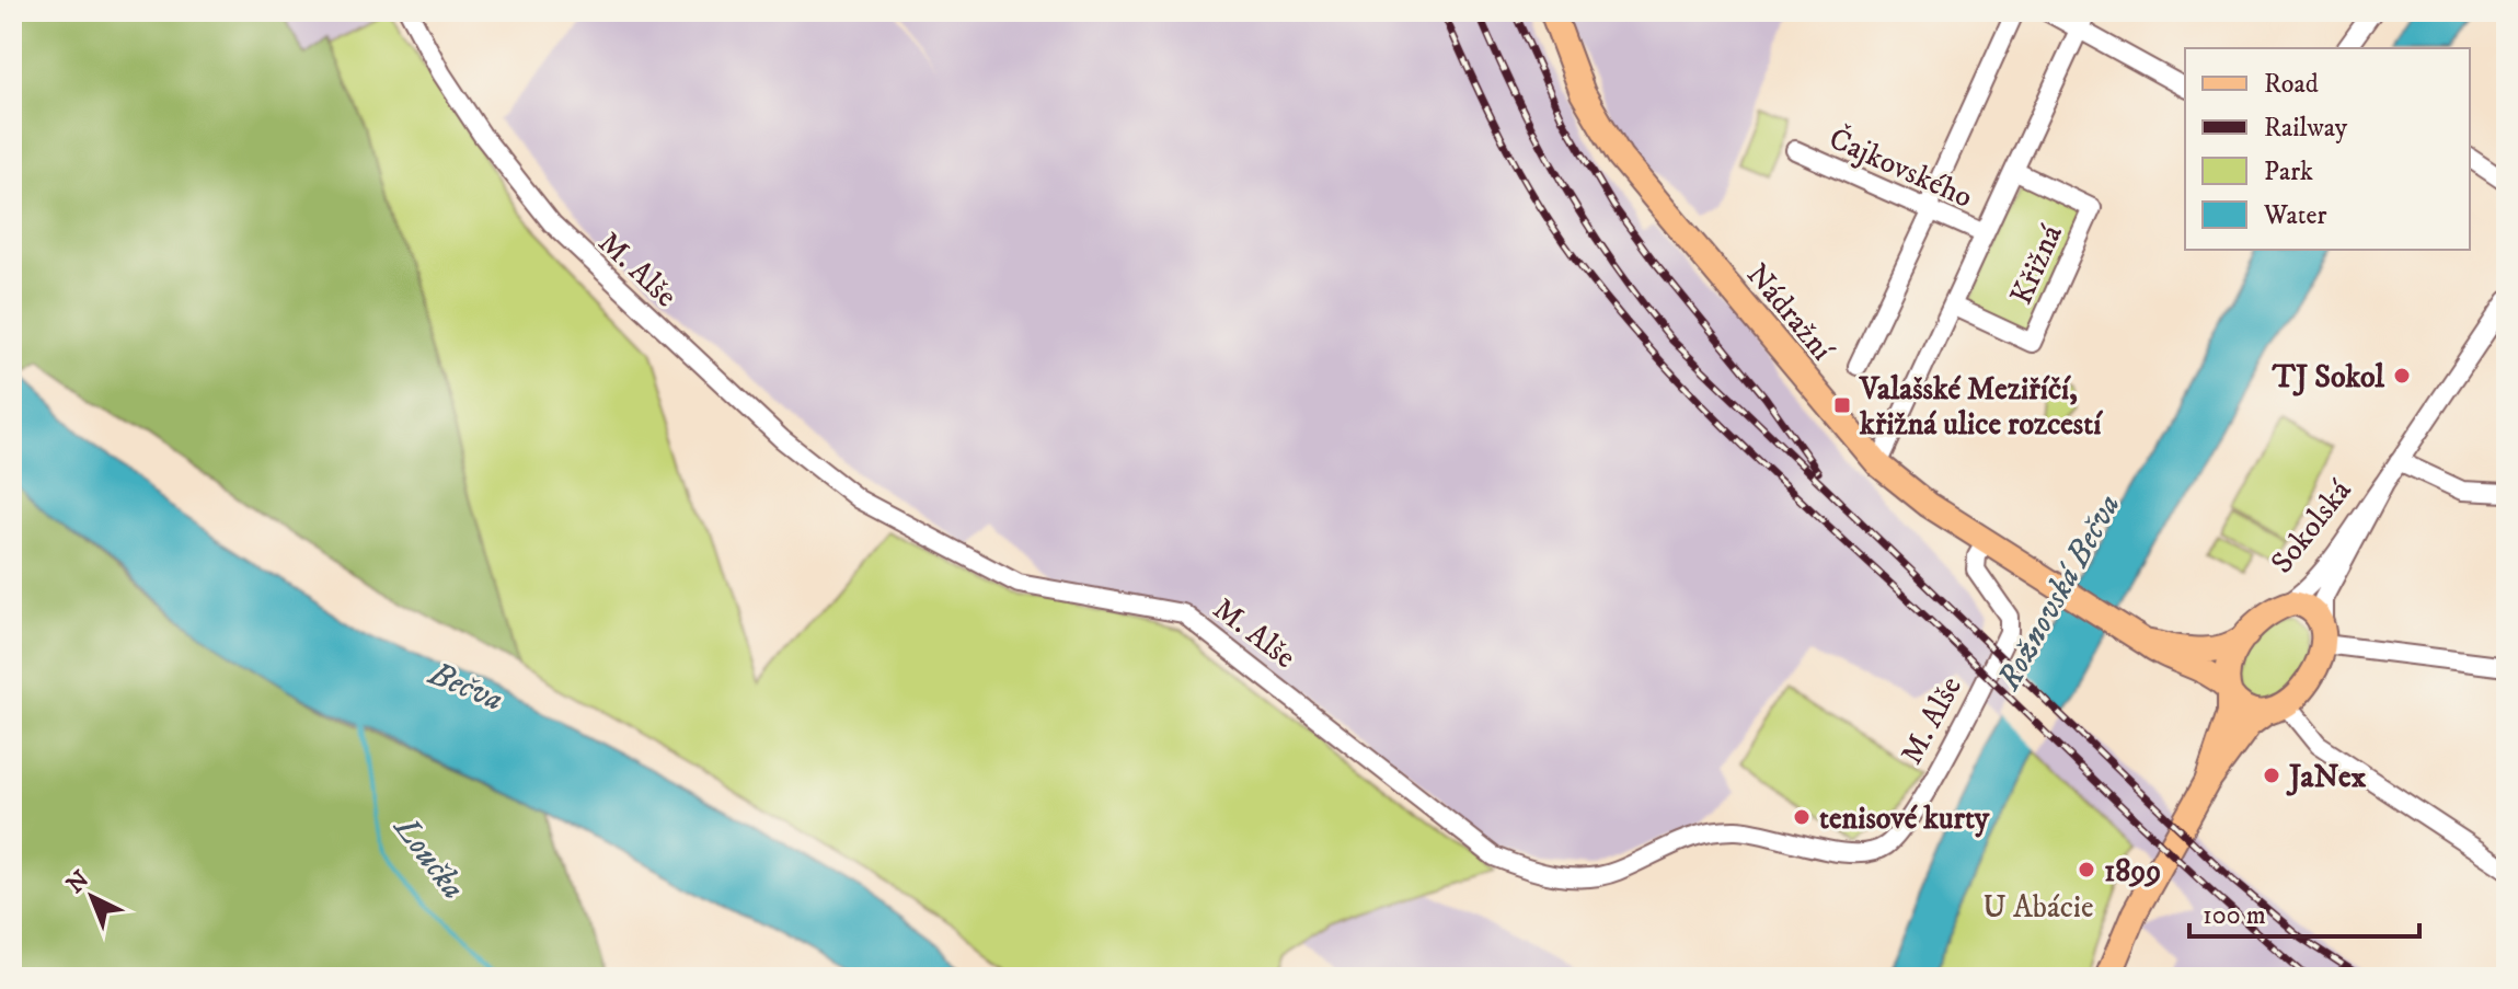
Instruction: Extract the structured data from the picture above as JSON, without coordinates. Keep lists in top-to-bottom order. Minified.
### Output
{"streets":{"main road":["Nádražní","Sokolská"],"street":["Čajkovského","Křižná","M. Alše"]},"crossings":[["Čajkovského","Křižná"],["Křižná","Nádražní"],["M. Alše","Nádražní"],["Nádražní","Sokolská"]],"water":["Rožnovská Bečva","Bečva","Loučka"],"parks":["U Abácie"],"places":{"other":["TJ Sokol","JaNex","tenisové kurty","1899"],"transit":["Valašské Meziříčí, křižná ulice rozcestí"]},"legend":["Road","Railway","Park","Water"],"scale_bar":"100 m","north":"top left"}
